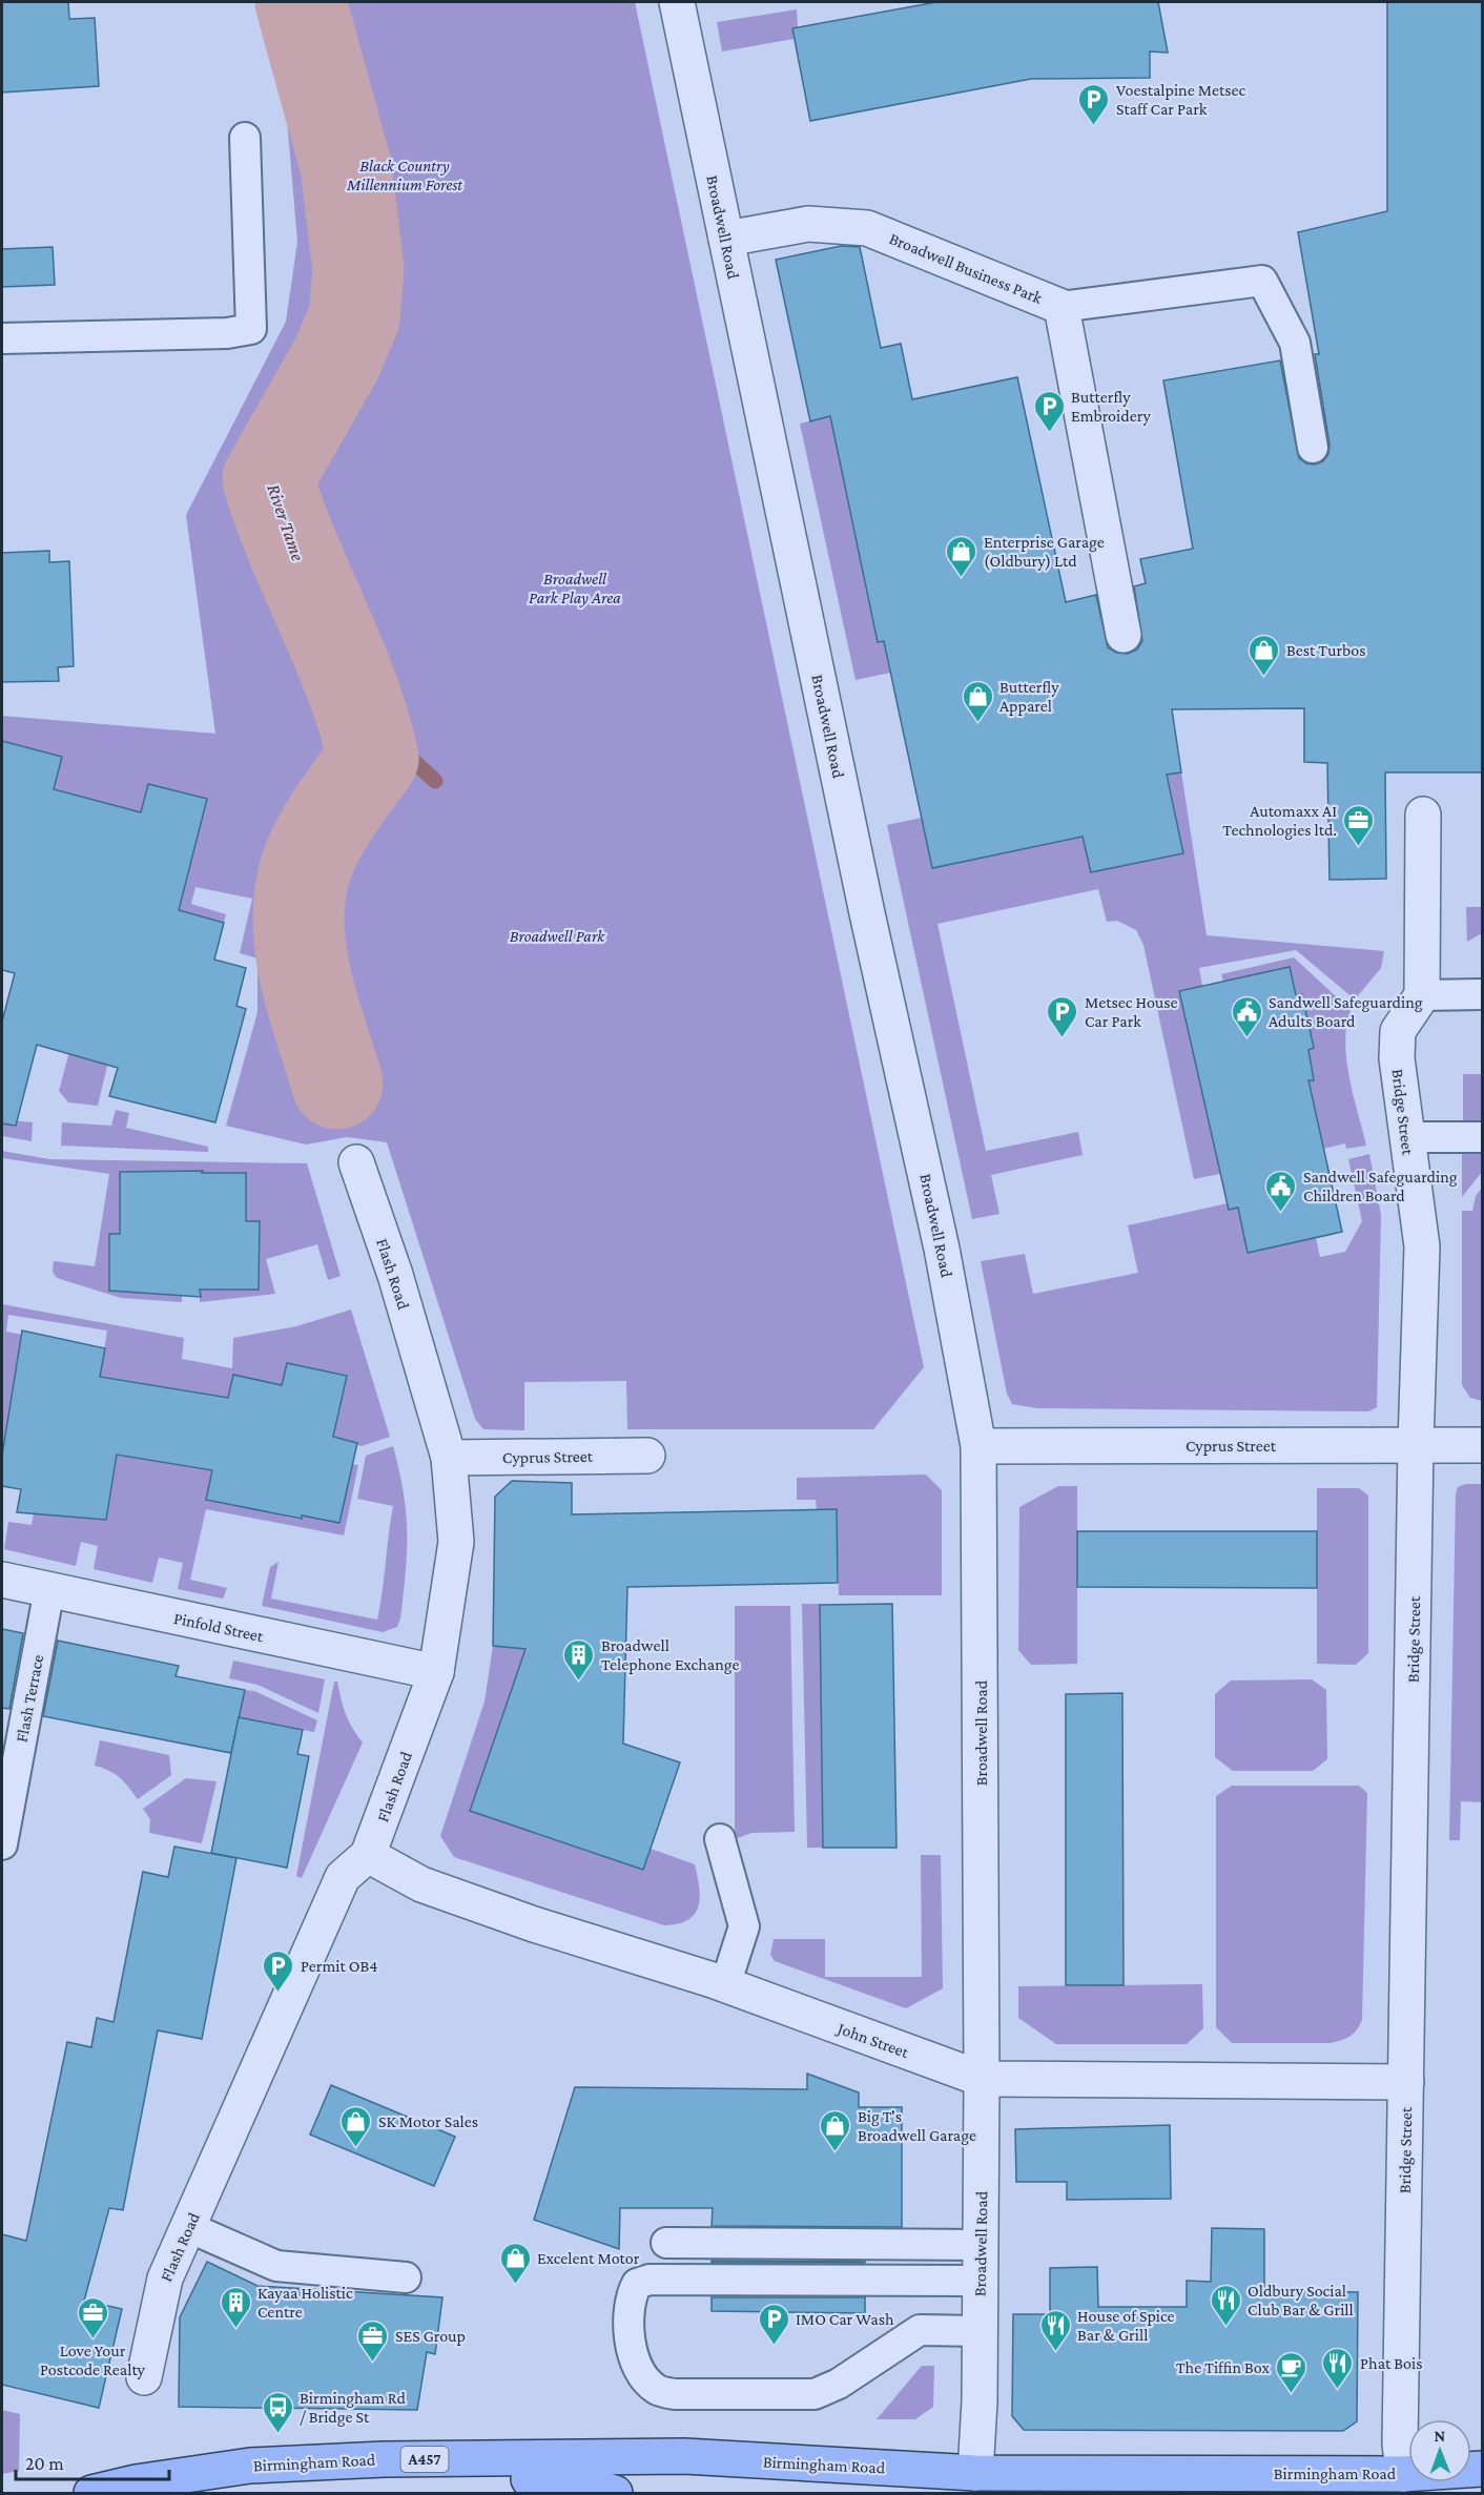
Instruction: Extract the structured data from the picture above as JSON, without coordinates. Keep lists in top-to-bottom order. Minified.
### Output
{"streets":{"main road":["A457","Birmingham Road"],"street":["Broadwell Road","Broadwell Business Park","Bridge Street","Flash Road","Cyprus Street","Pinfold Street","John Street"],"lane":["Flash Terrace"]},"crossings":[["Broadwell Road","Broadwell Business Park"],["Broadwell Road","Cyprus Street"],["Broadwell Road","John Street"],["Broadwell Road","Birmingham Road"],["Bridge Street","Cyprus Street"],["Bridge Street","John Street"],["Bridge Street","Birmingham Road"],["Flash Road","Cyprus Street"],["Flash Road","Pinfold Street"],["Flash Road","John Street"],["Pinfold Street","Flash Terrace"],["A457","Birmingham Road"]],"water":["River Tame"],"parks":["Black Country Millennium Forest","Broadwell Park Play Area","Broadwell Park"],"places":{"parking":["Voestalpine Metsec Staff Car Park","Butterfly Embroidery","Metsec House Car Park","Permit OB4","IMO Car Wash"],"shop":["Enterprise Garage (Oldbury) Ltd","Best Turbos","Butterfly Apparel","SK Motor Sales","Big T's Broadwell Garage","Excelent Motor"],"office":["Automaxx AI Technologies ltd.","Love Your Postcode Realty","SES Group"],"public building":["Sandwell Safeguarding Adults Board","Sandwell Safeguarding Children Board"],"building":["Broadwell Telephone Exchange","Kayaa Holistic Centre"],"restaurant":["Oldbury Social Club Bar & Grill","House of Spice Bar & Grill","Phat Bois"],"cafe":["The Tiffin Box"],"bus stop":["Birmingham Rd / Bridge St"]},"scale_bar":"20 m","north":"top"}
